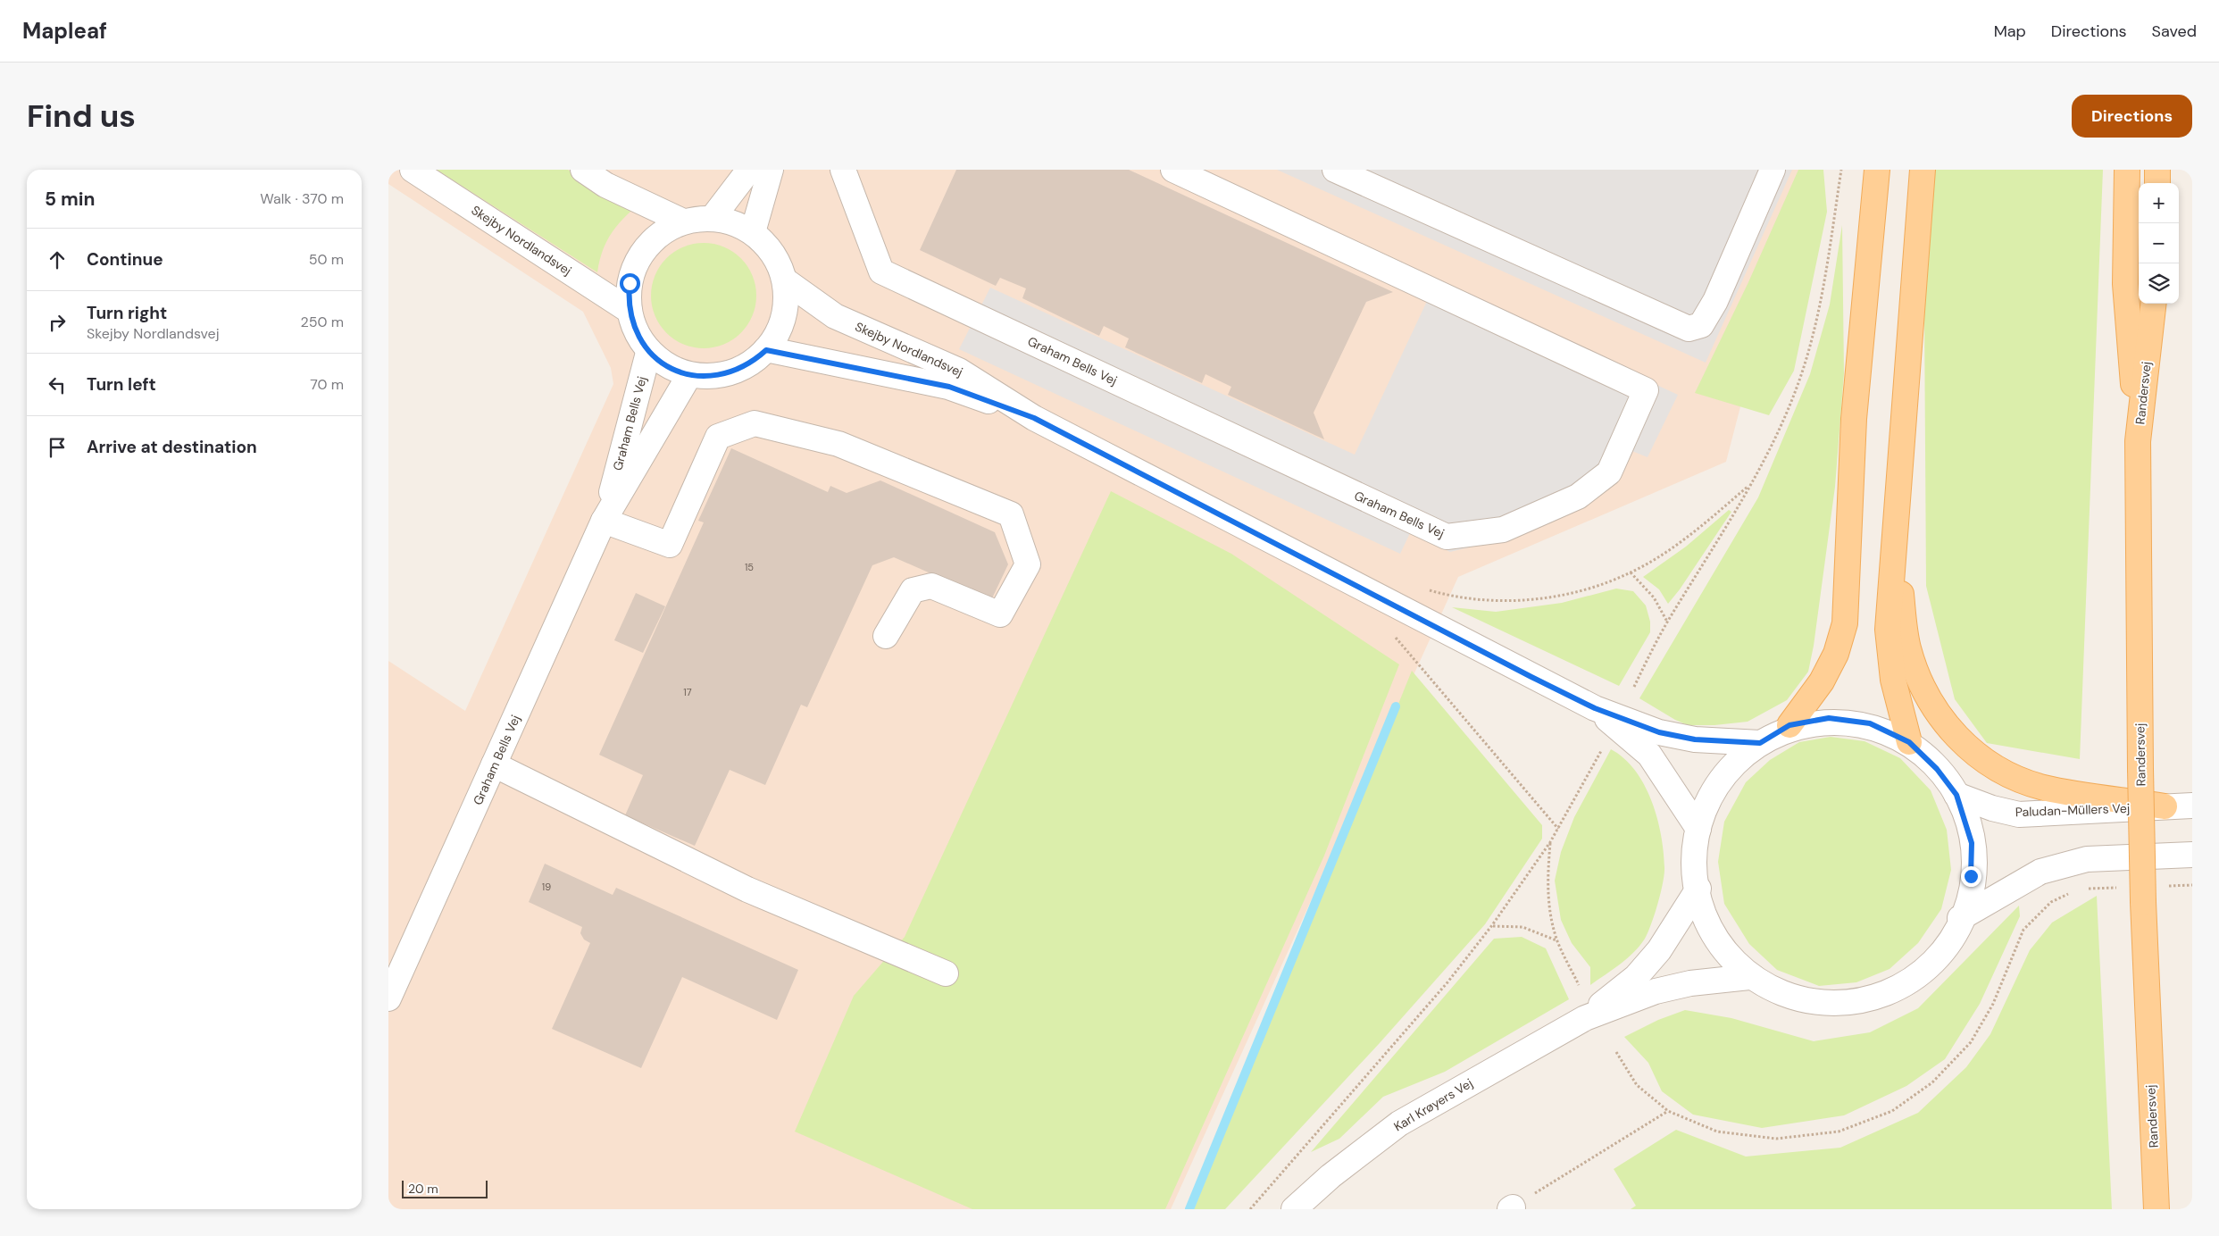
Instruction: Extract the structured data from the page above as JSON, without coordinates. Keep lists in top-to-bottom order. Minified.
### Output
{"streets":{"main road":["Randersvej"],"street":["Skejby Nordlandsvej","Graham Bells Vej","Paludan-Müllers Vej","Karl Krøyers Vej"]},"crossings":[["Skejby Nordlandsvej","Graham Bells Vej"]],"house_numbers":["15","17","19"],"scale_bar":"20 m","page":{"header":"Mapleaf","nav":["Map","Directions","Saved"],"buttons":"Directions","title":"Find us","heading":["5 min","Walk · 370 m"],"map_buttons":["+","−"],"list":[["Continue","50 m"],["Turn right","Skejby Nordlandsvej","250 m"],["Turn left","70 m"],"Arrive at destination"],"scale":"20 m"}}
